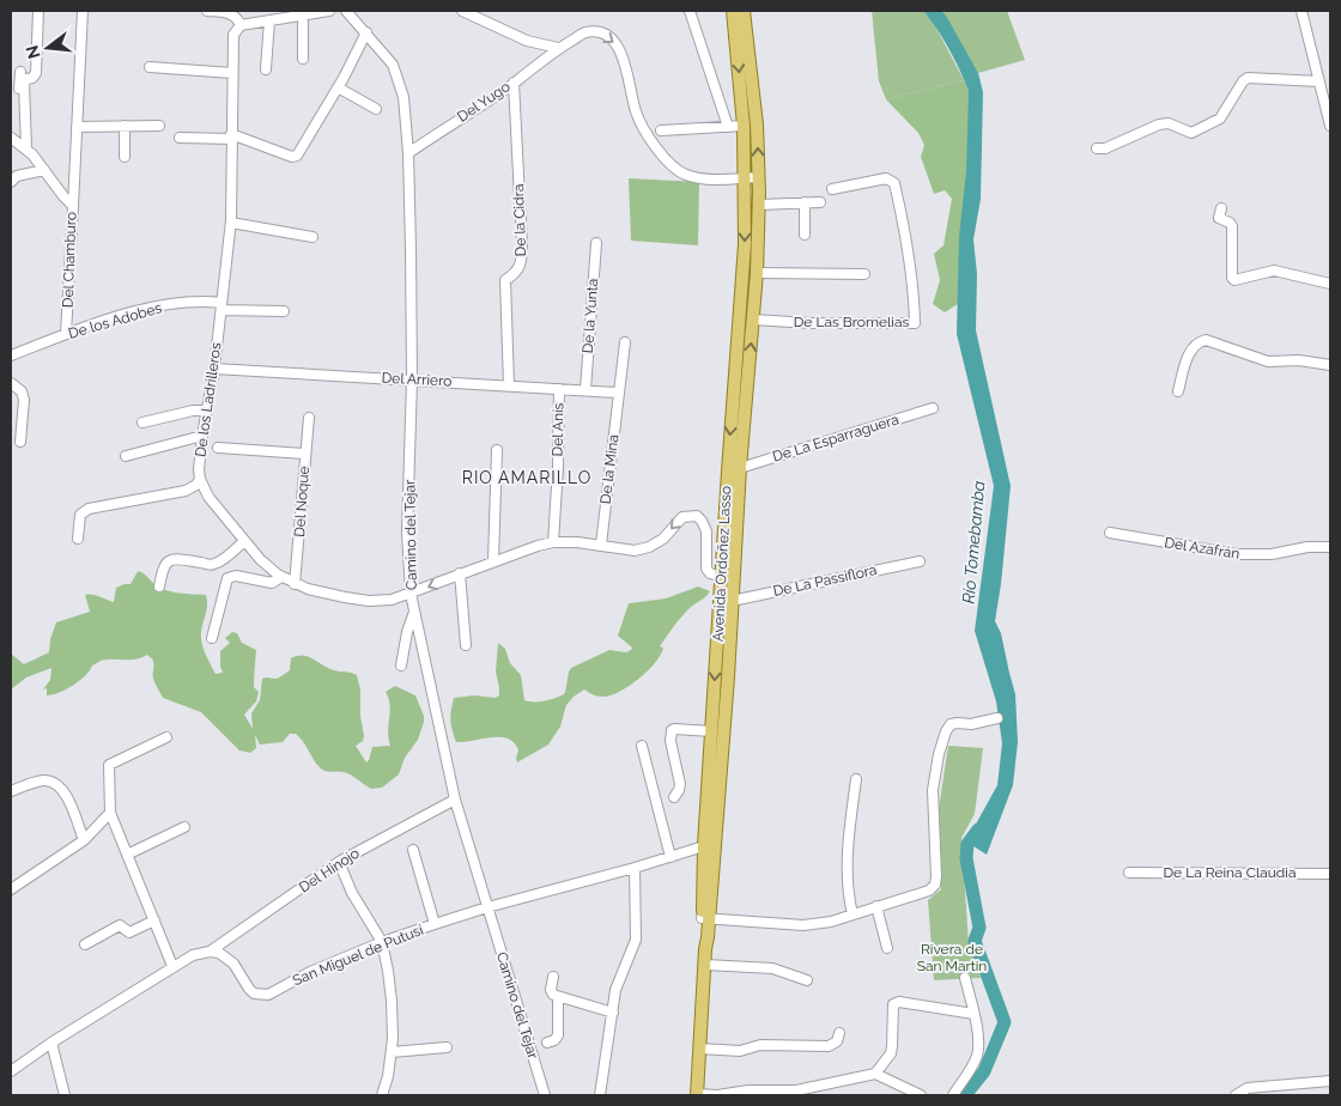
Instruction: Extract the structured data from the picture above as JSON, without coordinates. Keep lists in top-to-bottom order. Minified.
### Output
{"streets":{"main road":["Avenida Ordoñez Lasso"],"street":["Del Yugo","De la Cidra","Del Chamburo","De la Yunta","De los Adobes","De Las Bromelias","Del Arriero","De los Ladrilleros","Del Anís","De La Esparraguera","De la Mina","Del Noque","Camino del Tejar","Del Azafrán","De La Passiflora","Del Hinojo","De La Reina Claudia","San Miguel de Putusí"]},"crossings":[["Del Yugo","De la Cidra"],["Del Yugo","Camino del Tejar"],["Del Yugo","Avenida Ordoñez Lasso"],["De la Cidra","Del Arriero"],["Del Chamburo","De los Adobes"],["De la Yunta","Del Arriero"],["De los Adobes","De los Ladrilleros"],["De Las Bromelias","Avenida Ordoñez Lasso"],["Del Arriero","De los Ladrilleros"],["Del Arriero","Del Anís"],["Del Arriero","De la Mina"],["Del Arriero","Camino del Tejar"],["De los Ladrilleros","Del Anís"],["De los Ladrilleros","De la Mina"],["De los Ladrilleros","Del Noque"],["De los Ladrilleros","Camino del Tejar"],["De los Ladrilleros","Avenida Ordoñez Lasso"],["De La Esparraguera","Avenida Ordoñez Lasso"],["Camino del Tejar","Del Hinojo"],["Camino del Tejar","San Miguel de Putusí"],["Avenida Ordoñez Lasso","De La Passiflora"],["Avenida Ordoñez Lasso","San Miguel de Putusí"],["Del Hinojo","San Miguel de Putusí"]],"one_way":["Del Yugo"],"districts":["RIO AMARILLO"],"water":["Río Tomebamba"],"parks":["Rivera de San Martin"],"north":"left"}
